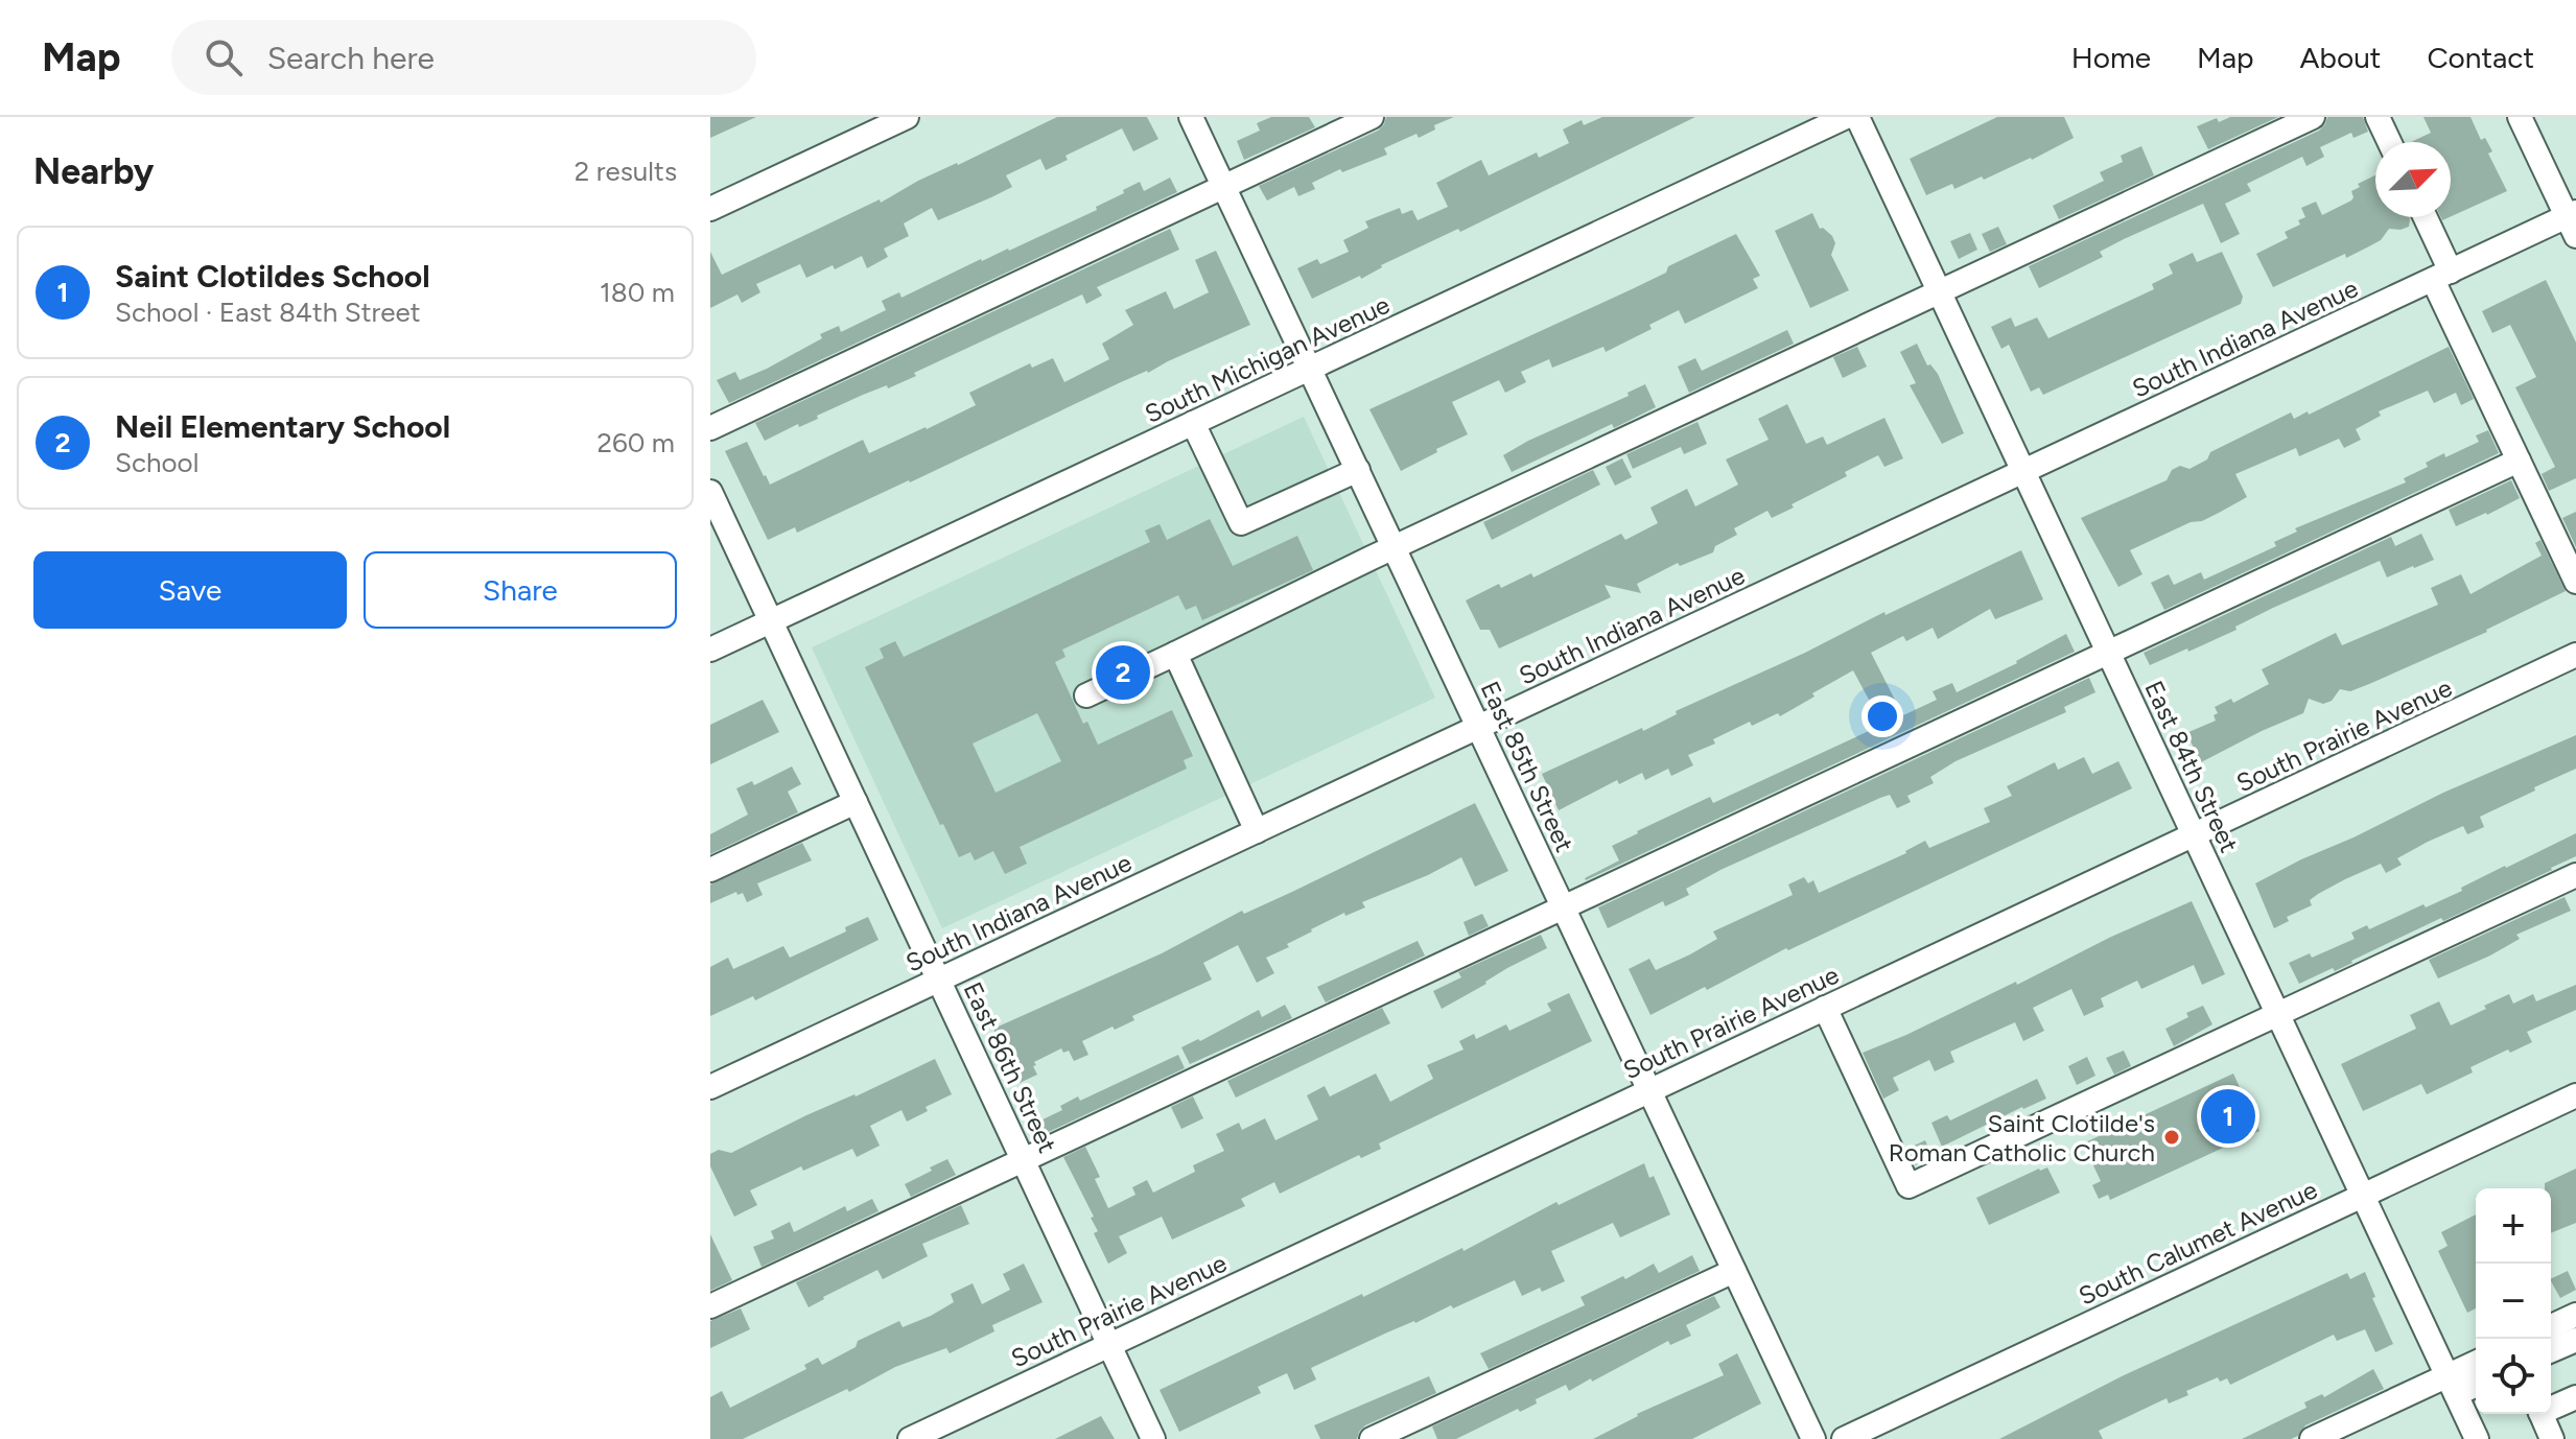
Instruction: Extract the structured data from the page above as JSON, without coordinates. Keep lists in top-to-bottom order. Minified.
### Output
{"streets":{"street":["South Indiana Avenue","South Michigan Avenue","South Prairie Avenue","East 85th Street","East 84th Street","East 86th Street","South Calumet Avenue"]},"crossings":[["South Indiana Avenue","East 85th Street"],["South Indiana Avenue","East 84th Street"],["South Indiana Avenue","East 86th Street"],["South Michigan Avenue","East 85th Street"],["South Michigan Avenue","East 86th Street"],["South Prairie Avenue","East 85th Street"],["South Prairie Avenue","East 84th Street"],["South Prairie Avenue","East 86th Street"],["East 84th Street","South Calumet Avenue"]],"places":["Saint Clotilde's Roman Catholic Church"],"north":"top right","page":{"header":"Map","search":"Search here","nav":["Home","Map","About","Contact"],"heading":["Nearby","2 results"],"list":[{"mark":"1","name":"Saint Clotildes School","note":"School · East 84th Street","value":"180 m"},{"mark":"2","name":"Neil Elementary School","note":"School","value":"260 m"}],"buttons":["Save","Share"],"pins":["2","1"],"map_buttons":["+","−"]}}
